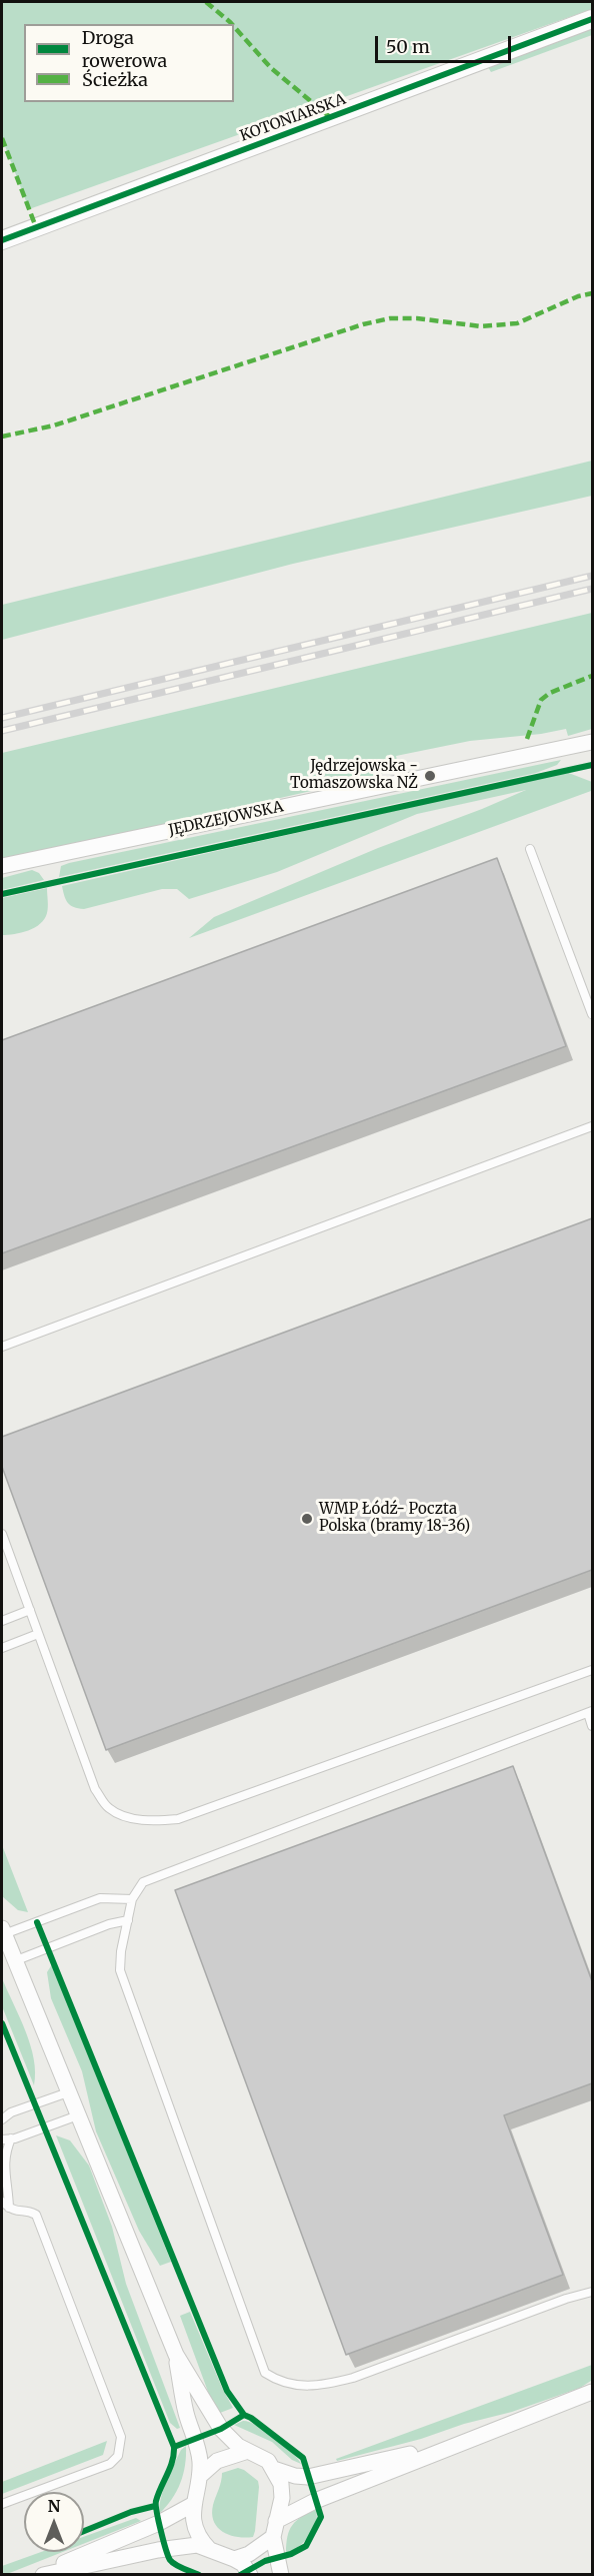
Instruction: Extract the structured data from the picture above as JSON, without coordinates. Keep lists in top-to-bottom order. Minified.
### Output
{"streets":{"street":["KOTONIARSKA","JĘDRZEJOWSKA"]},"places":["Jędrzejowska - Tomaszowska NŻ","WMP Łódź- Poczta Polska (bramy 18-36)"],"legend":["Droga rowerowa","Ścieżka"],"scale_bar":"50 m","north":"top"}
